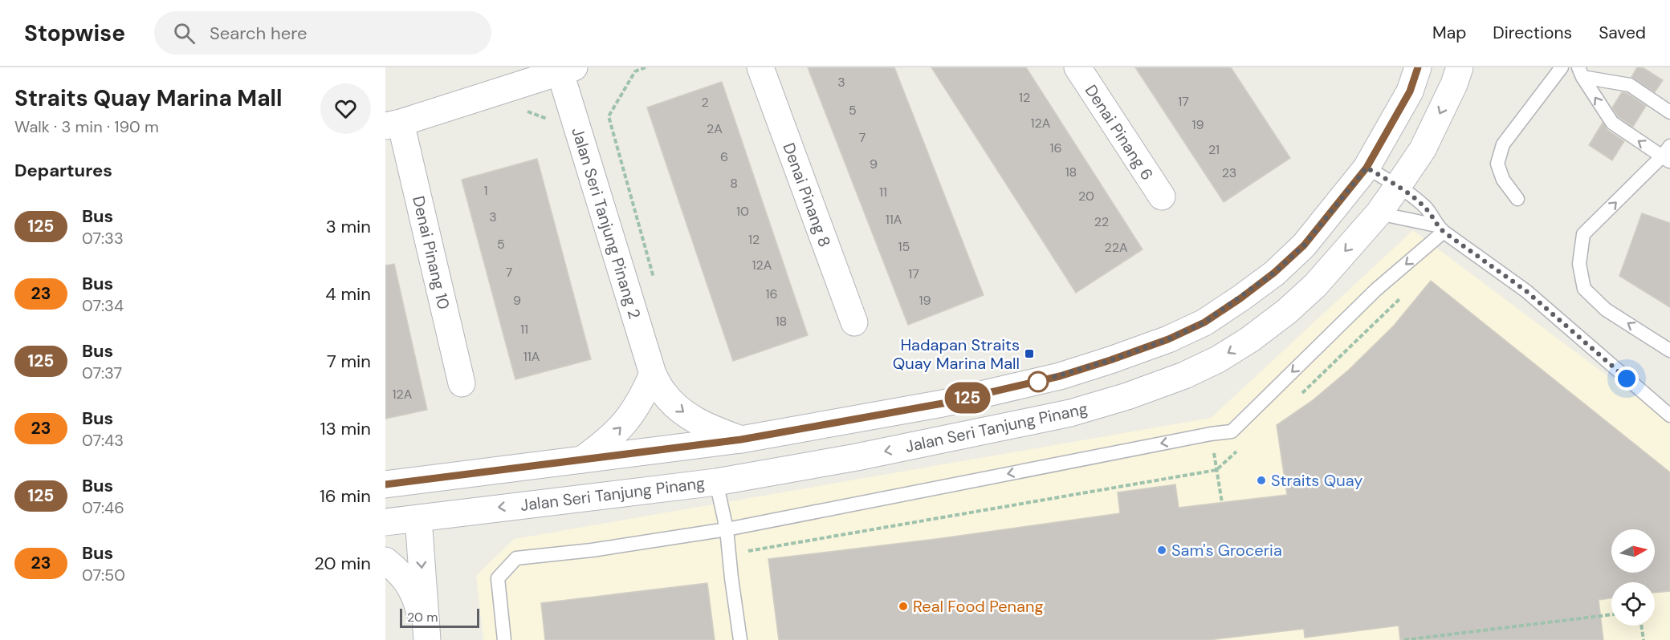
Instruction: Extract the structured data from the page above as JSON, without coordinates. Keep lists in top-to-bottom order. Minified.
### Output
{"streets":{"main road":["Denai Pinang 6","Denai Pinang 8","Jalan Seri Tanjung Pinang 2","Denai Pinang 10","Jalan Seri Tanjung Pinang"]},"places":{"transit":["Hadapan Straits Quay Marina Mall"],"other":["Straits Quay","Sam's Groceria","Real Food Penang"]},"lines":["bus line 125"],"house_numbers":["3","12","17","2","5","12A","19","2A","7","16","21","6","9","18","23","8","1","11","20","10","3","11A","22","12","5","15","22A","12A","7","17","16","9","19","18","11","11A","12A"],"scale_bar":"20 m","north":"right","page":{"header":"Stopwise","search":"Search here","nav":["Map","Directions","Saved"],"heading":[["Straits Quay Marina Mall","Walk · 3 min · 190 m"],"Departures"],"on_map":"125","list":[{"mark":"125","name":"Bus","note":"07:33","value":"3 min"},{"mark":"23","name":"Bus","note":"07:34","value":"4 min"},{"mark":"125","name":"Bus","note":"07:37","value":"7 min"},{"mark":"23","name":"Bus","note":"07:43","value":"13 min"},{"mark":"125","name":"Bus","note":"07:46","value":"16 min"},{"mark":"23","name":"Bus","note":"07:50","value":"20 min"}],"scale":"20 m"}}
